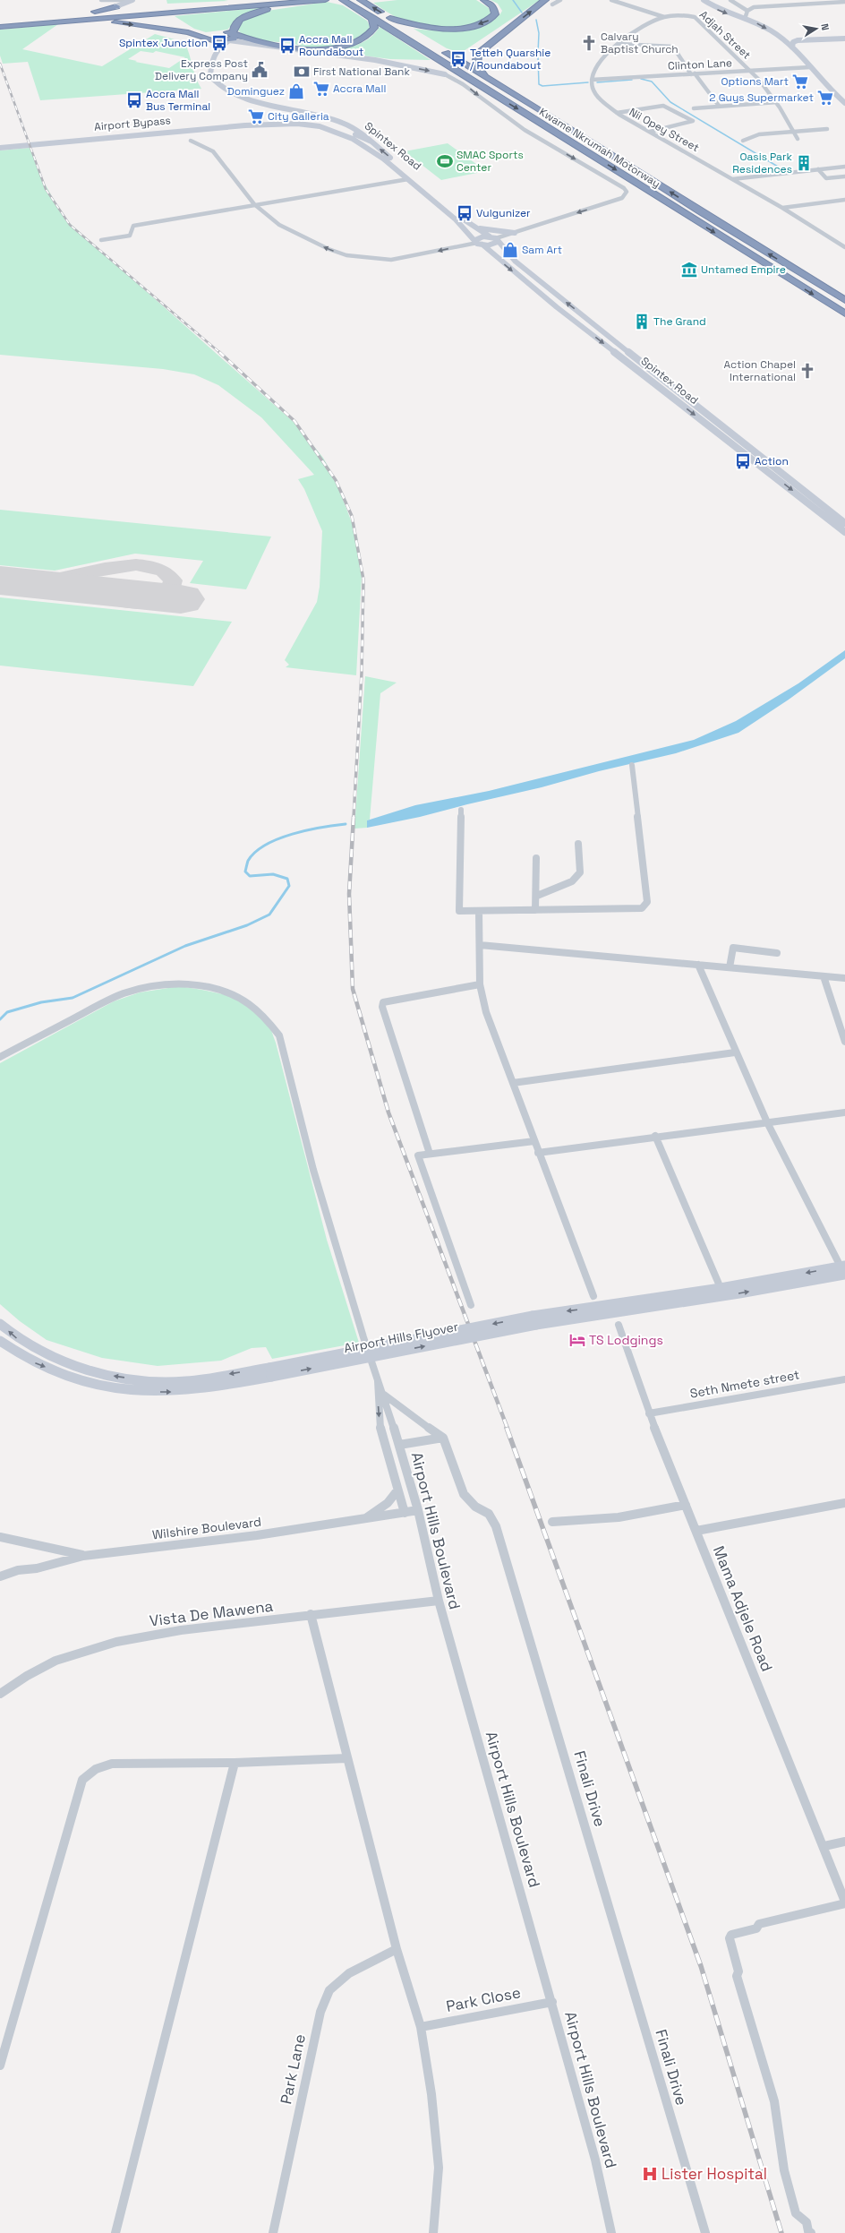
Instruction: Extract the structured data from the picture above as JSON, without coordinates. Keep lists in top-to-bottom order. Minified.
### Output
{"streets":{"highway":["Kwame Nkrumah Motorway"],"main road":["Airport Bypass","Spintex Road","Airport Hills Flyover"],"street":["Adjah Street","Clinton Lane","Nii Opey Street","Seth Nmete street","Wilshire Boulevard","Airport Hills Boulevard","Mama Adjele Road","Vista De Mawena","Finali Drive","Park Close","Park Lane"]},"crossings":[["Adjah Street","Clinton Lane"],["Clinton Lane","Nii Opey Street"],["Airport Bypass","Spintex Road"],["Seth Nmete street","Mama Adjele Road"],["Wilshire Boulevard","Airport Hills Boulevard"],["Airport Hills Boulevard","Vista De Mawena"],["Airport Hills Boulevard","Park Close"]],"places":{"bus stop":["Spintex Junction","Accra Mall Roundabout","Tetteh Quarshie / Roundabout","Accra Mall Bus Terminal","Vulgunizer","Action"],"church":["Calvary Baptist Church","Action Chapel International"],"public building":["Express Post Delivery Company"],"bank":["First National Bank"],"supermarket":["Options Mart","Accra Mall","2 Guys Supermarket","City Galleria"],"shop":["Dominguez","Sam Art"],"sports":["SMAC Sports Center"],"building":["Oasis Park Residences","The Grand"],"museum":["Untamed Empire"],"hotel":["TS Lodgings"],"hospital":["Lister Hospital"]},"north":"right"}
